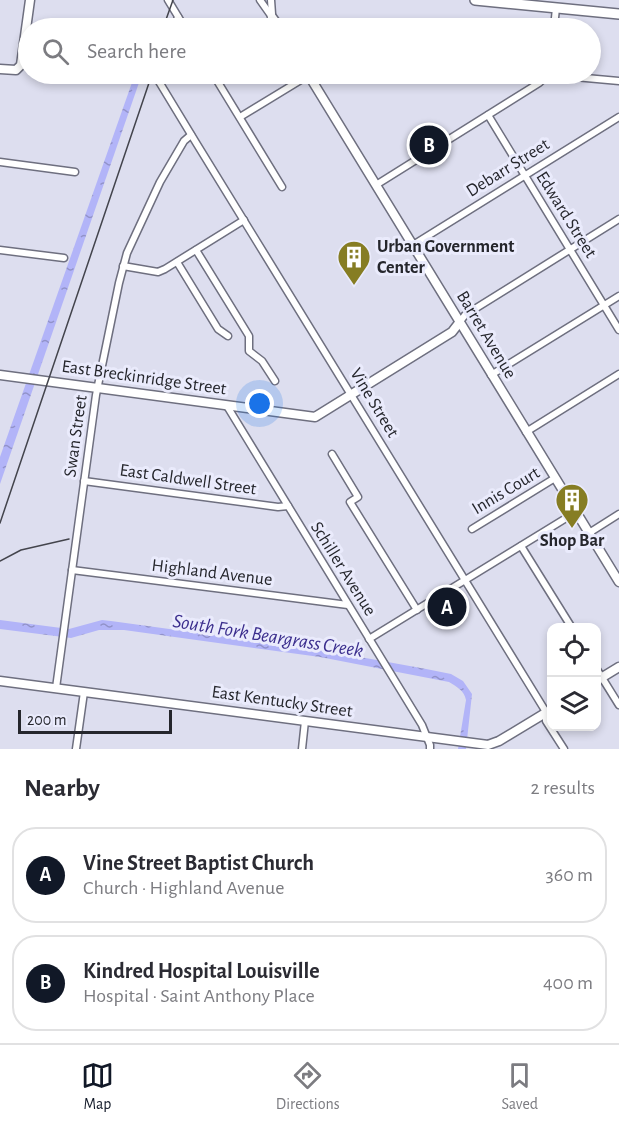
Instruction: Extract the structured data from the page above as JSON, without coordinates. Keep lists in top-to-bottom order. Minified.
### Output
{"streets":{"street":["Debarr Street","Edward Street","Barret Avenue","East Breckinridge Street","Vine Street","Swan Street","East Caldwell Street","Innis Court","Schiller Avenue","Highland Avenue","East Kentucky Street"]},"crossings":[["Debarr Street","Edward Street"],["Debarr Street","Barret Avenue"],["Edward Street","East Breckinridge Street"],["Barret Avenue","East Breckinridge Street"],["Barret Avenue","Innis Court"],["East Breckinridge Street","Vine Street"],["East Breckinridge Street","Swan Street"],["East Breckinridge Street","Schiller Avenue"],["Vine Street","Swan Street"],["Swan Street","East Caldwell Street"],["Swan Street","Highland Avenue"],["Swan Street","East Kentucky Street"],["East Caldwell Street","Schiller Avenue"],["Schiller Avenue","Highland Avenue"],["Schiller Avenue","East Kentucky Street"]],"water":["South Fork Beargrass Creek"],"places":{"building":["Urban Government Center","Shop Bar"]},"scale_bar":"200 m","page":{"search":"Search here","pins":["B","A"],"scale":"200 m","heading":["Nearby","2 results"],"list":[{"mark":"A","name":"Vine Street Baptist Church","note":"Church · Highland Avenue","value":"360 m"},{"mark":"B","name":"Kindred Hospital Louisville","note":"Hospital · Saint Anthony Place","value":"400 m"}],"nav":["Map","Directions","Saved"]}}
